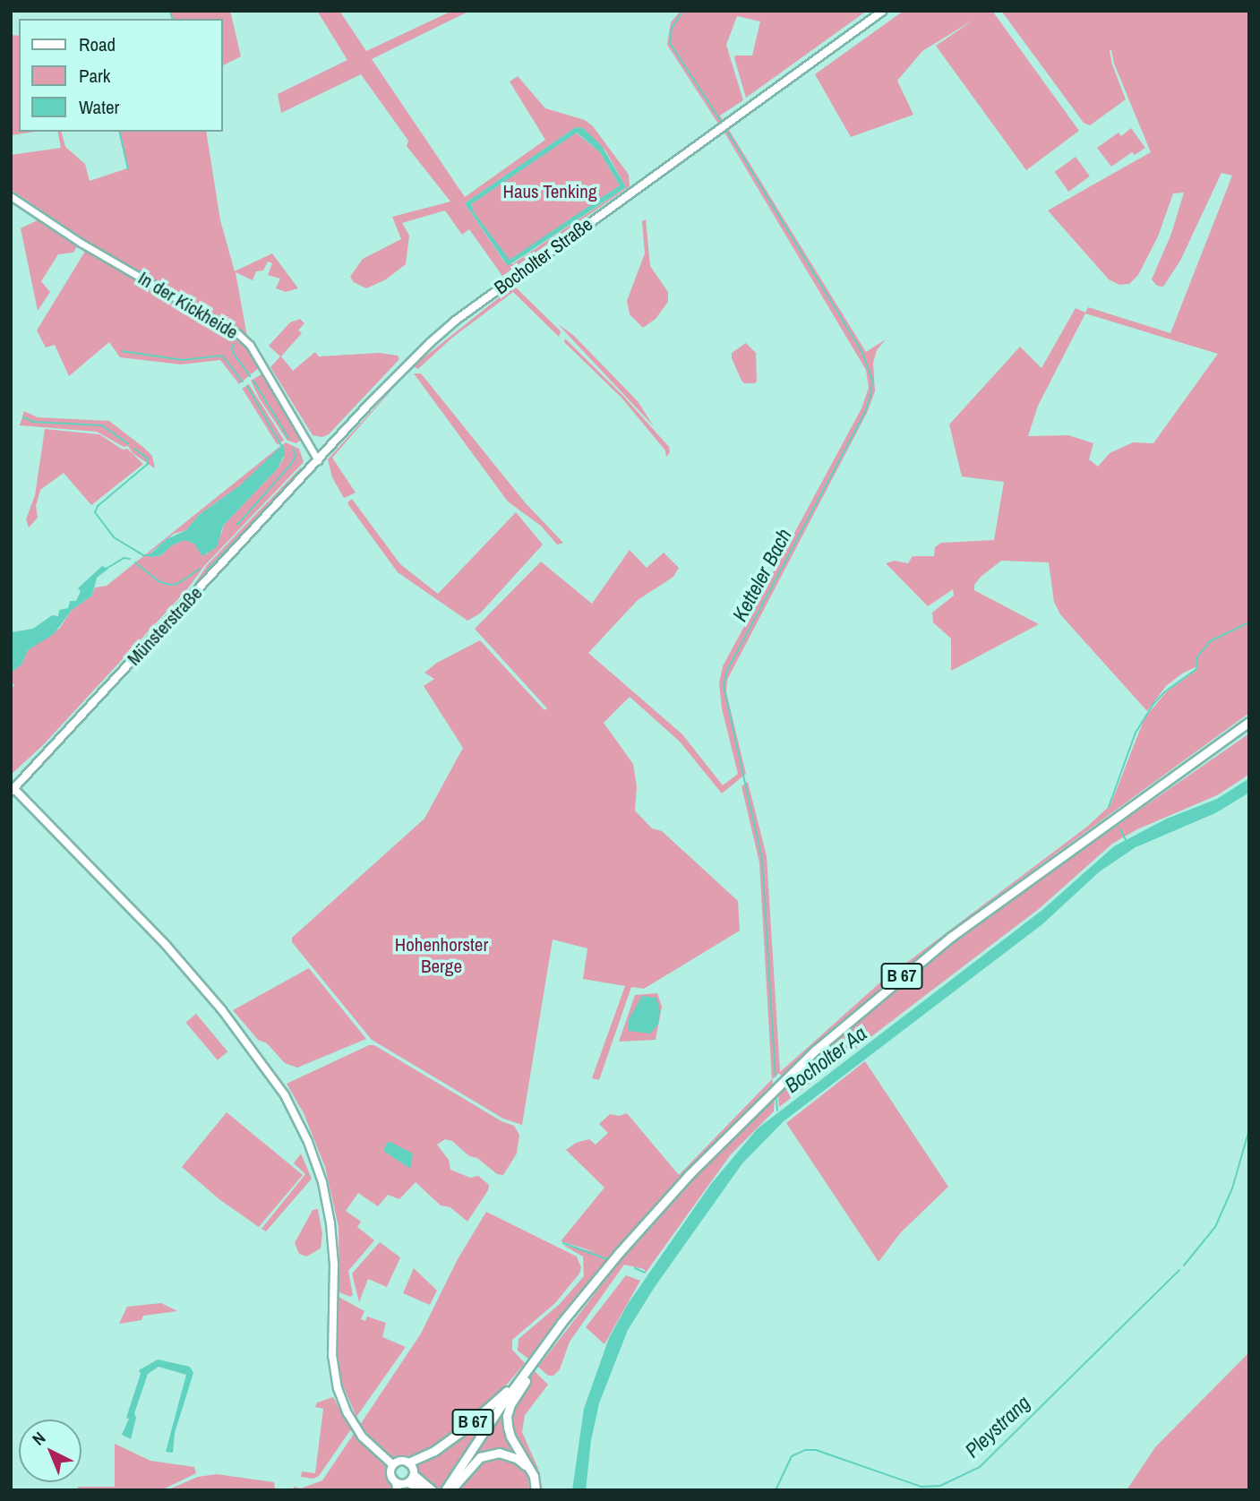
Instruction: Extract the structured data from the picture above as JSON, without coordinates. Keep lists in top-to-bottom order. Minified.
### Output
{"streets":{"highway":["B 67"],"main road":["Bocholter Straße","Münsterstraße"],"street":["In der Kickheide"]},"crossings":[["Bocholter Straße","In der Kickheide"],["Bocholter Straße","Münsterstraße"],["In der Kickheide","Münsterstraße"]],"water":["Ketteler Bach","Bocholter Aa","Pleystrang"],"parks":["Haus Tenking","Hohenhorster Berge"],"legend":["Road","Park","Water"],"north":"top left"}
